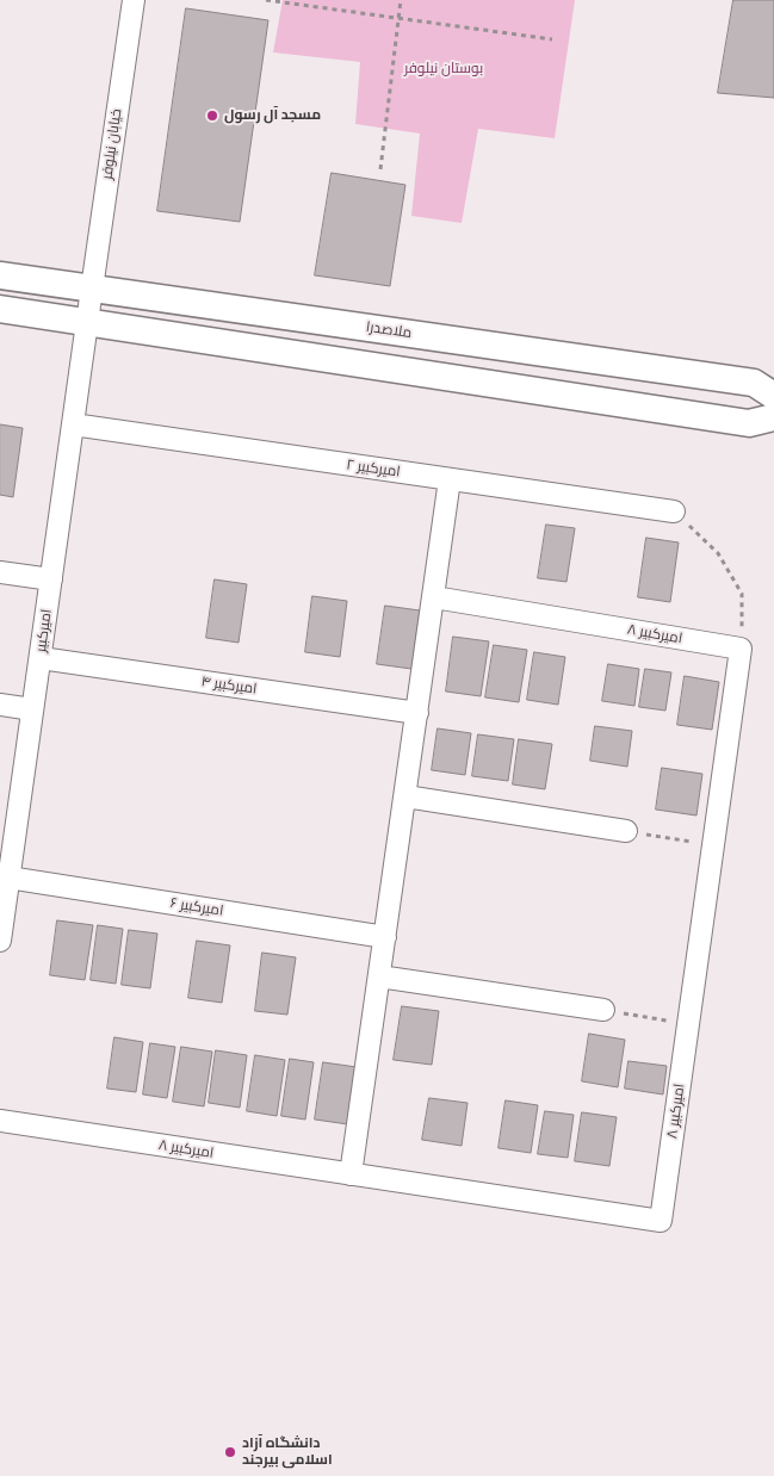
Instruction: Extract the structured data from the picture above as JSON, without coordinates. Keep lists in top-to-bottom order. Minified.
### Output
{"streets":{"street":["خیابان نیلوفر","ملاصدرا","امیرکبیر ۲","امیرکبیر","امیرکبیر ۸","امیرکبیر ۴","امیرکبیر ۶"]},"crossings":[["خیابان نیلوفر","ملاصدرا"],["خیابان نیلوفر","امیرکبیر"],["امیرکبیر ۲","امیرکبیر"],["امیرکبیر","امیرکبیر ۴"],["امیرکبیر","امیرکبیر ۶"]],"parks":["بوستان نیلوفر"],"places":["مسجد آل رسول","دانشگاه آزاد اسلامی بیرجند"]}
